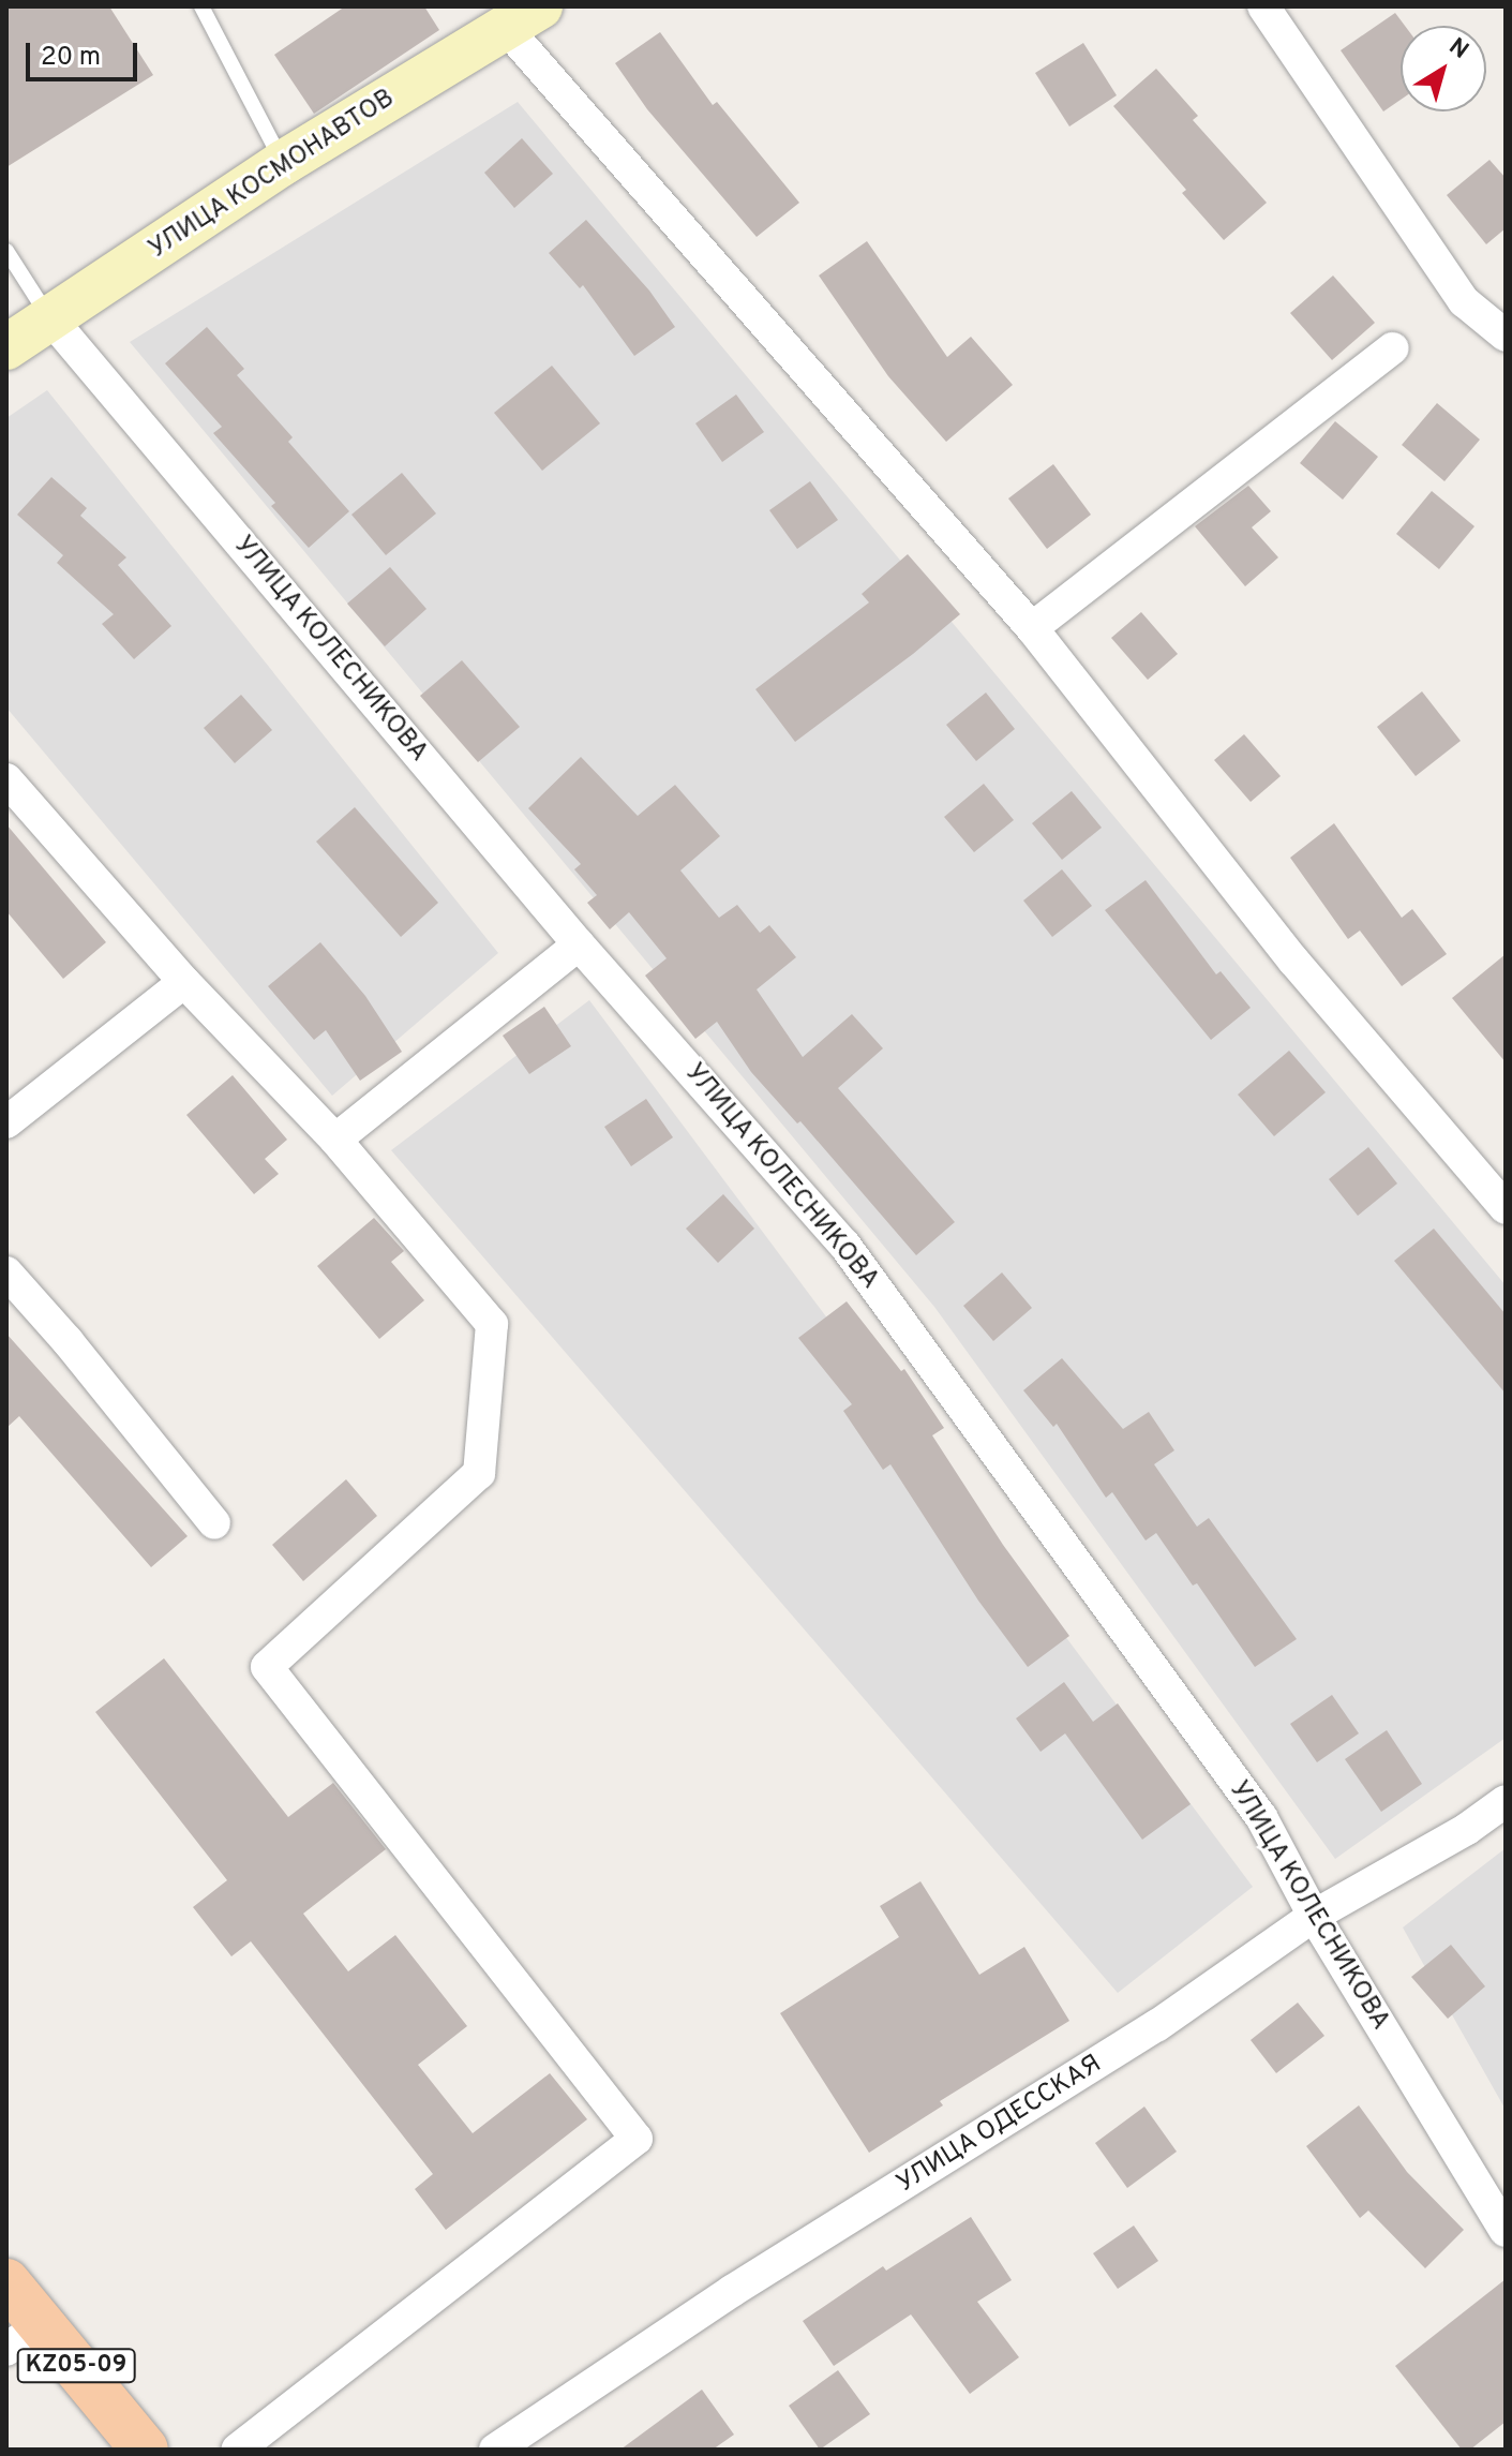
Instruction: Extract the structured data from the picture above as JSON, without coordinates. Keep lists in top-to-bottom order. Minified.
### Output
{"streets":{"main road":["УЛИЦА КОСМОНАВТОВ","KZ05-09"],"street":["УЛИЦА КОЛЕСНИКОВА","УЛИЦА ОДЕССКАЯ"]},"crossings":[["УЛИЦА КОСМОНАВТОВ","УЛИЦА КОЛЕСНИКОВА"],["УЛИЦА КОЛЕСНИКОВА","УЛИЦА ОДЕССКАЯ"]],"scale_bar":"20 m","north":"top right"}
